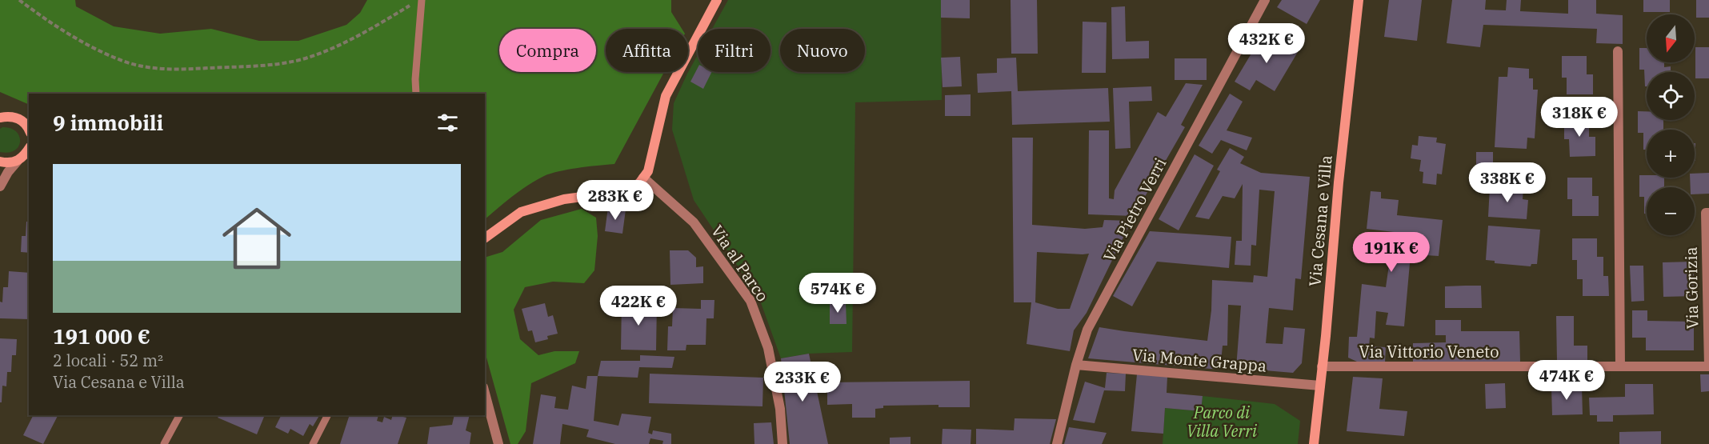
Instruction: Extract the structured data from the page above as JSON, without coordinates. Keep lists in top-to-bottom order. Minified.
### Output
{"streets":{"main road":["Via Cesana e Villa"],"street":["Via Pietro Verri","Via al Parco","Via Gorizia","Via Vittorio Veneto","Via Monte Grappa"]},"crossings":[["Via Pietro Verri","Via Monte Grappa"],["Via Cesana e Villa","Via Vittorio Veneto"],["Via Cesana e Villa","Via Monte Grappa"],["Via Gorizia","Via Vittorio Veneto"]],"parks":["Parco di Villa Verri"],"north":"bottom","page":{"map_buttons":["+","−"],"price":["432K €","318K €","338K €","283K €","191K €","574K €","422K €","474K €","233K €"],"chip":["Compra","Affitta","Filtri","Nuovo"],"heading":"9 immobili","list":[{"name":"191 000 €","note":"2 locali · 52 m² · Via Cesana e Villa"}]}}
